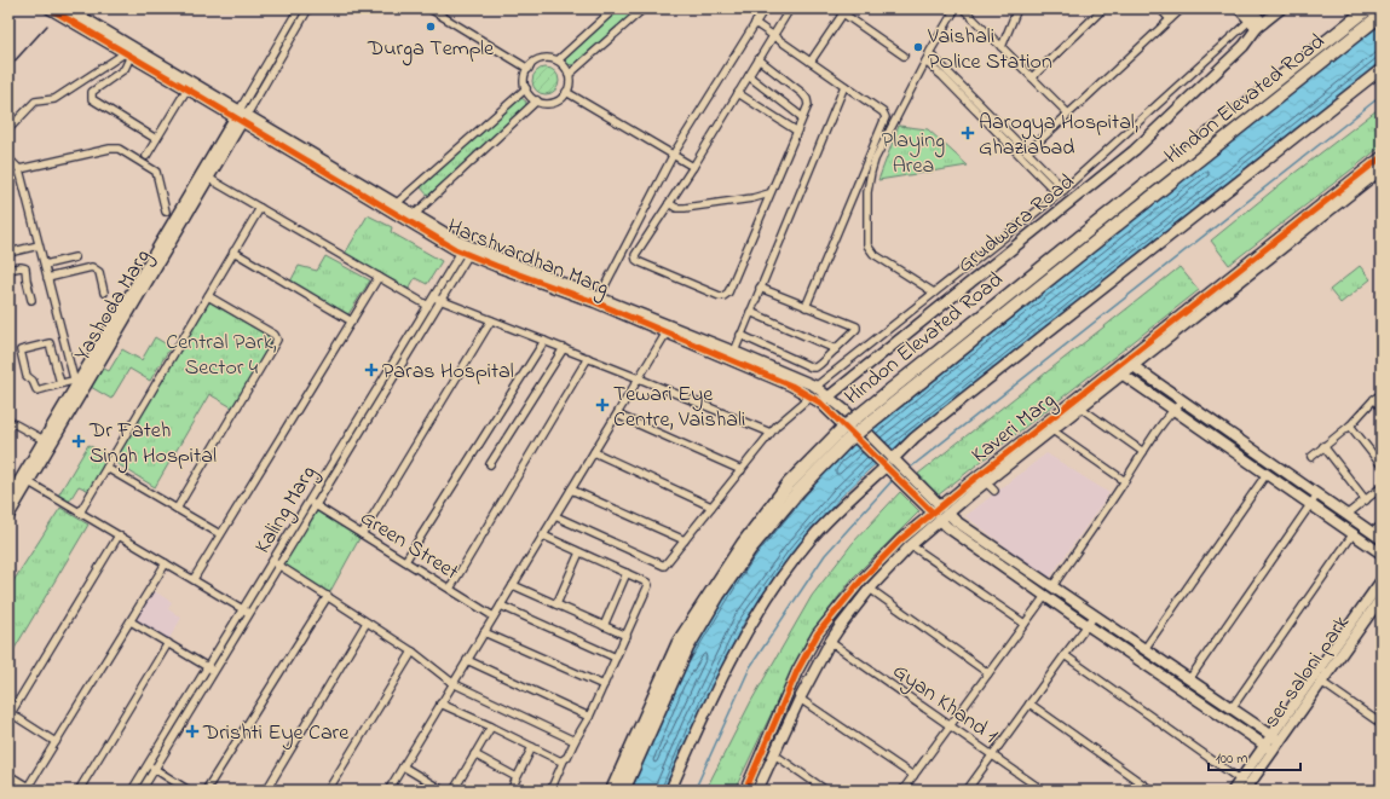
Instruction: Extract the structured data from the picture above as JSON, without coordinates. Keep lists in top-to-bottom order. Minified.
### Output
{"streets":{"highway":["Hindon Elevated Road"],"street":["Grudwara Road","Harshvardhan Marg","Yashoda Marg","Kaveri Marg","Kaling Marg","Green Street","ser saloni park","Gyan Khand 1"]},"crossings":[["Grudwara Road","Harshvardhan Marg"],["Harshvardhan Marg","Yashoda Marg"],["Harshvardhan Marg","Kaveri Marg"],["Harshvardhan Marg","Kaling Marg"],["Harshvardhan Marg","ser saloni park"],["Kaveri Marg","Gyan Khand 1"],["Kaling Marg","Green Street"]],"parks":["Playing Area","Central Park, Sector 4"],"places":{"other":["Durga Temple","Vaishali POlice Station"],"health":["Aarogya Hospital, Ghaziabad","Paras Hospital","Tewari Eye Centre, Vaishali","Dr Fateh Singh Hospital","Drishti Eye Care"]},"scale_bar":"100 m"}
